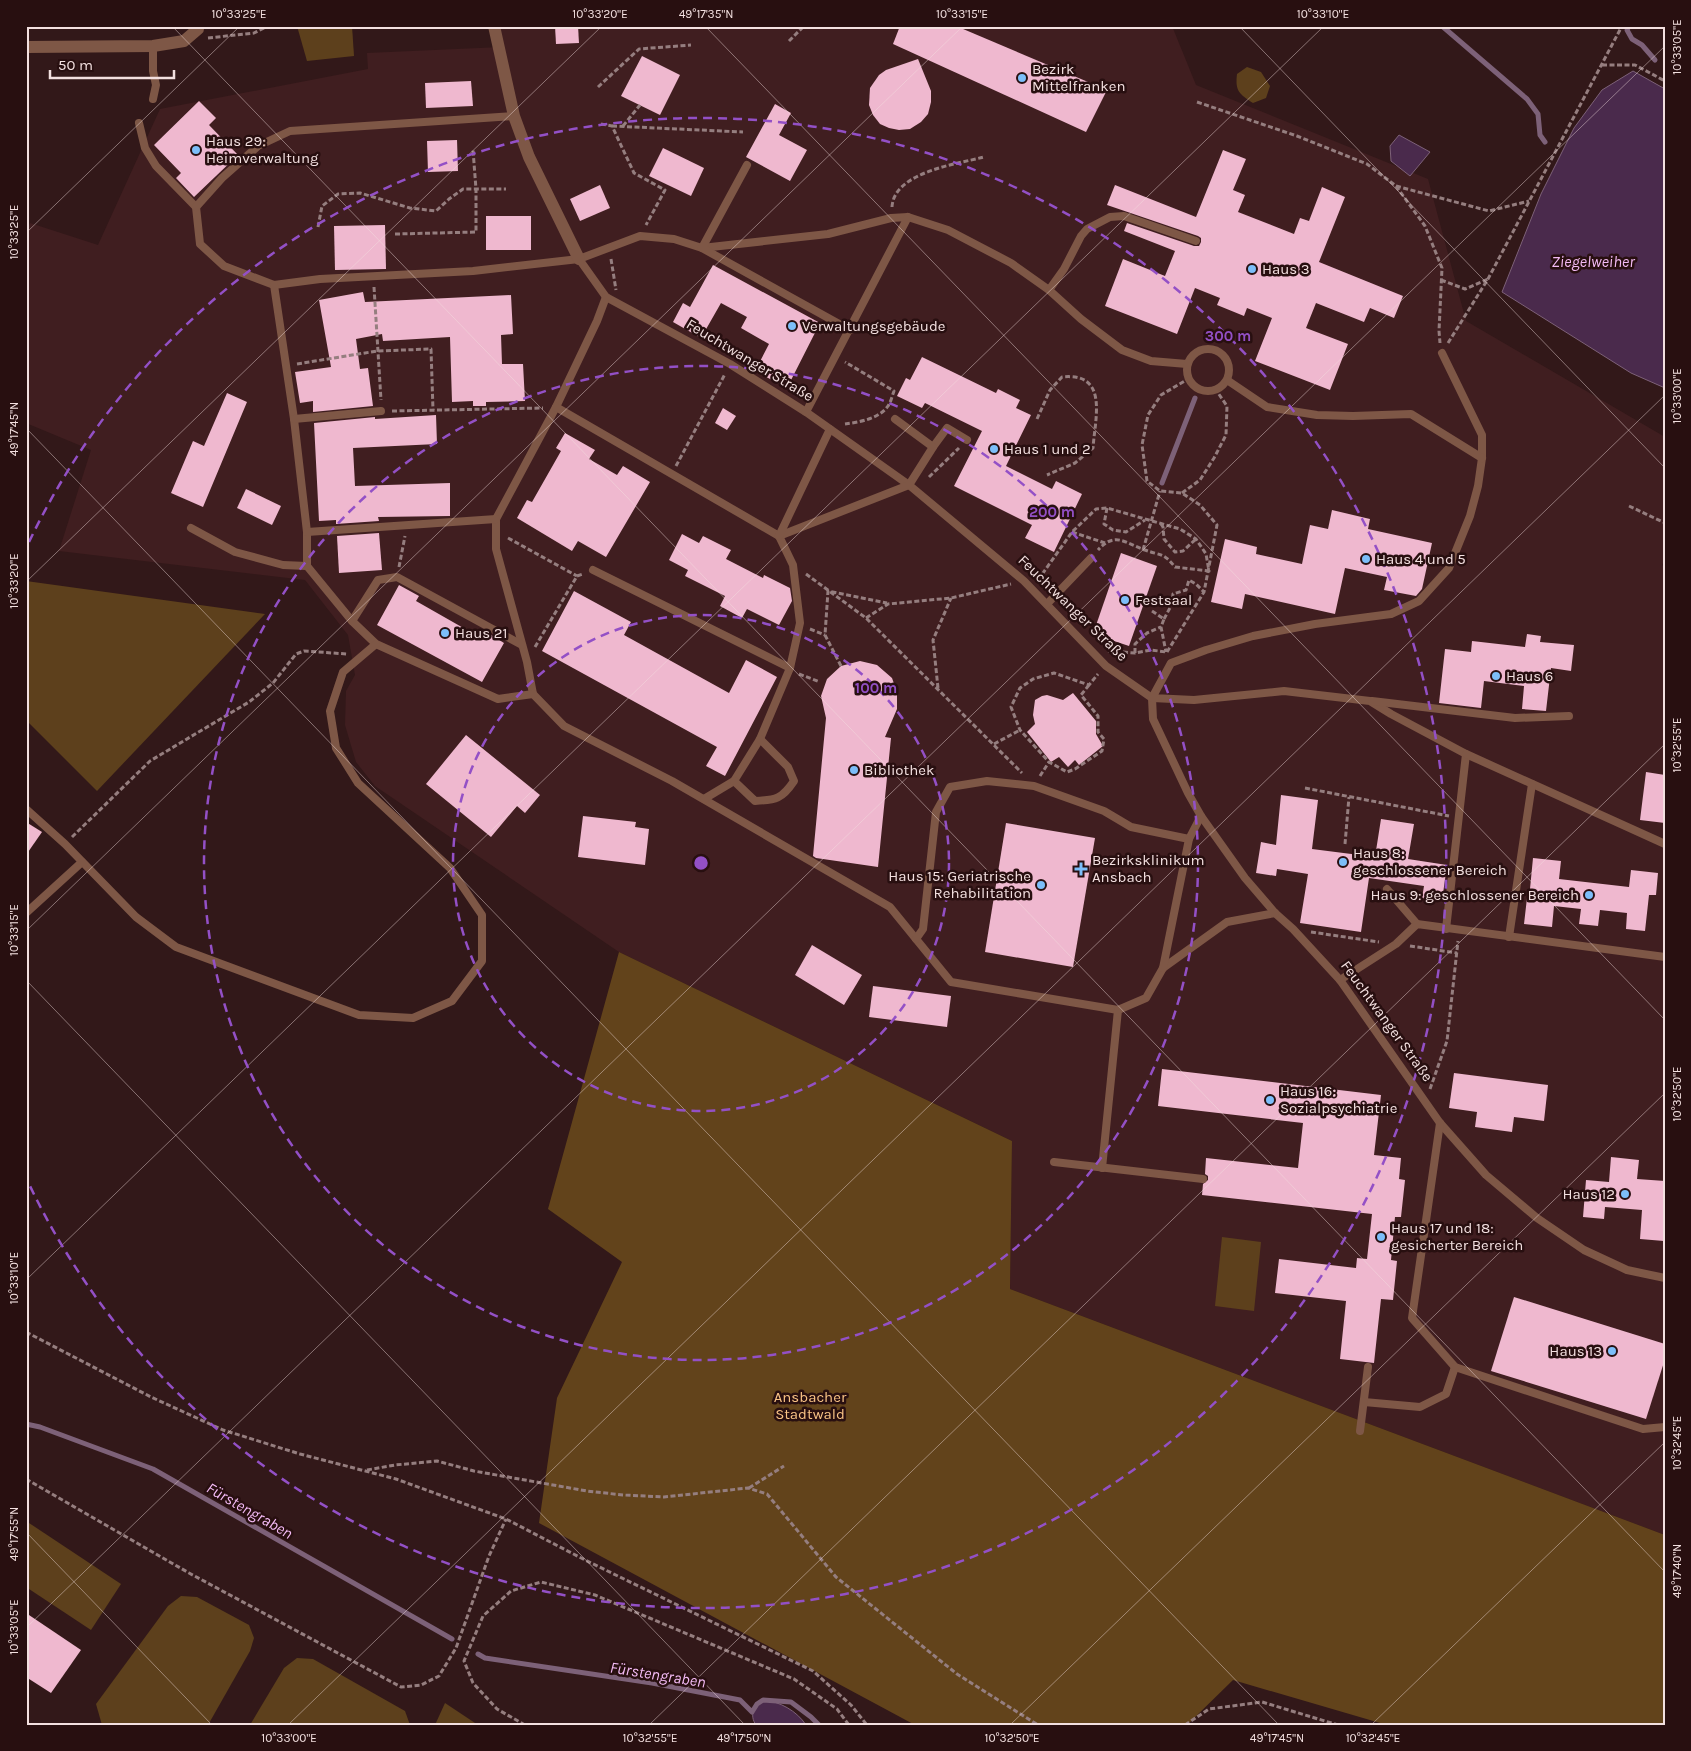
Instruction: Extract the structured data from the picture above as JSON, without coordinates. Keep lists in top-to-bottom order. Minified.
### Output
{"streets":{"street":["Feuchtwanger Straße"]},"water":["Ziegelweiher","Fürstengraben"],"parks":["Ansbacher Stadtwald"],"places":{"other":["Bezirk Mittelfranken","Haus 29: Heimverwaltung","Haus 3","Verwaltungsgebäude","Haus 1 und 2","Haus 4 und 5","Festsaal","Haus 21","Haus 6","Bibliothek","Haus 8: geschlossener Bereich","Haus 15: Geriatrische Rehabilitation","Haus 9: geschlossener Bereich","Haus 16: Sozialpsychiatrie","Haus 12","Haus 17 und 18: gesicherter Bereich","Haus 13"],"health":["Bezirksklinikum Ansbach"]},"scale_bar":"50 m","coordinates":["10°33'25\"E","10°33'20\"E","49°17'35\"N","10°33'15\"E","10°33'10\"E","10°33'05\"E","10°33'00\"E","49°17'45\"N","10°32'55\"E","10°32'50\"E","10°32'45\"E","49°17'55\"N","49°17'40\"N","49°17'50\"N"],"rings":["300 m","200 m","100 m"]}
